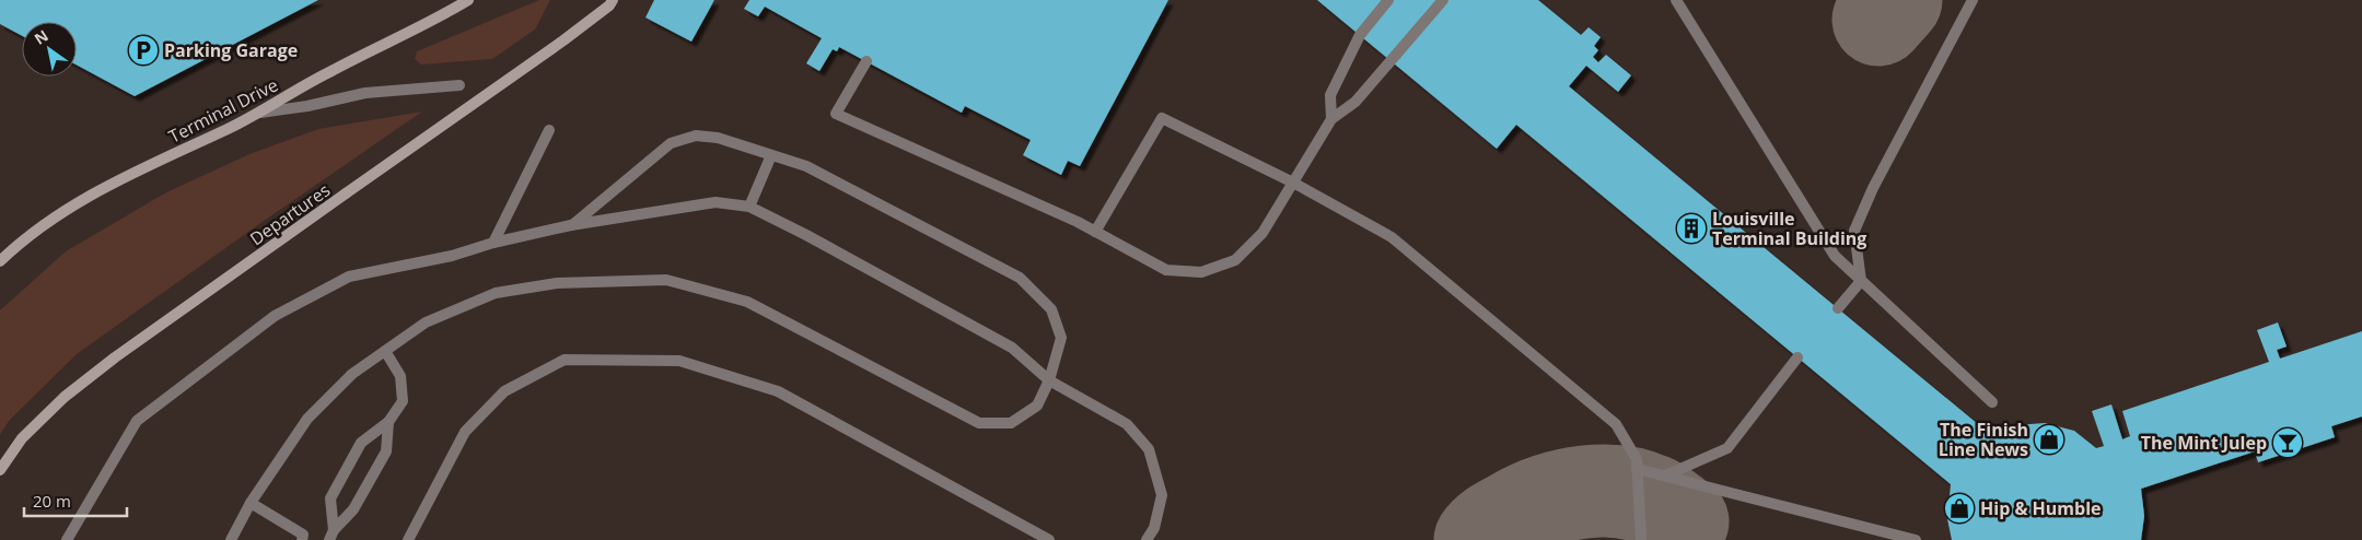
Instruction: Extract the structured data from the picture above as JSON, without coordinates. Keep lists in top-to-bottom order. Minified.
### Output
{"streets":{"main road":["Terminal Drive","Departures"]},"places":{"parking":["Parking Garage"],"building":["Louisville Terminal Building"],"shop":["The Finish Line News","Hip & Humble"],"bar":["The Mint Julep"]},"scale_bar":"20 m","north":"top left"}
